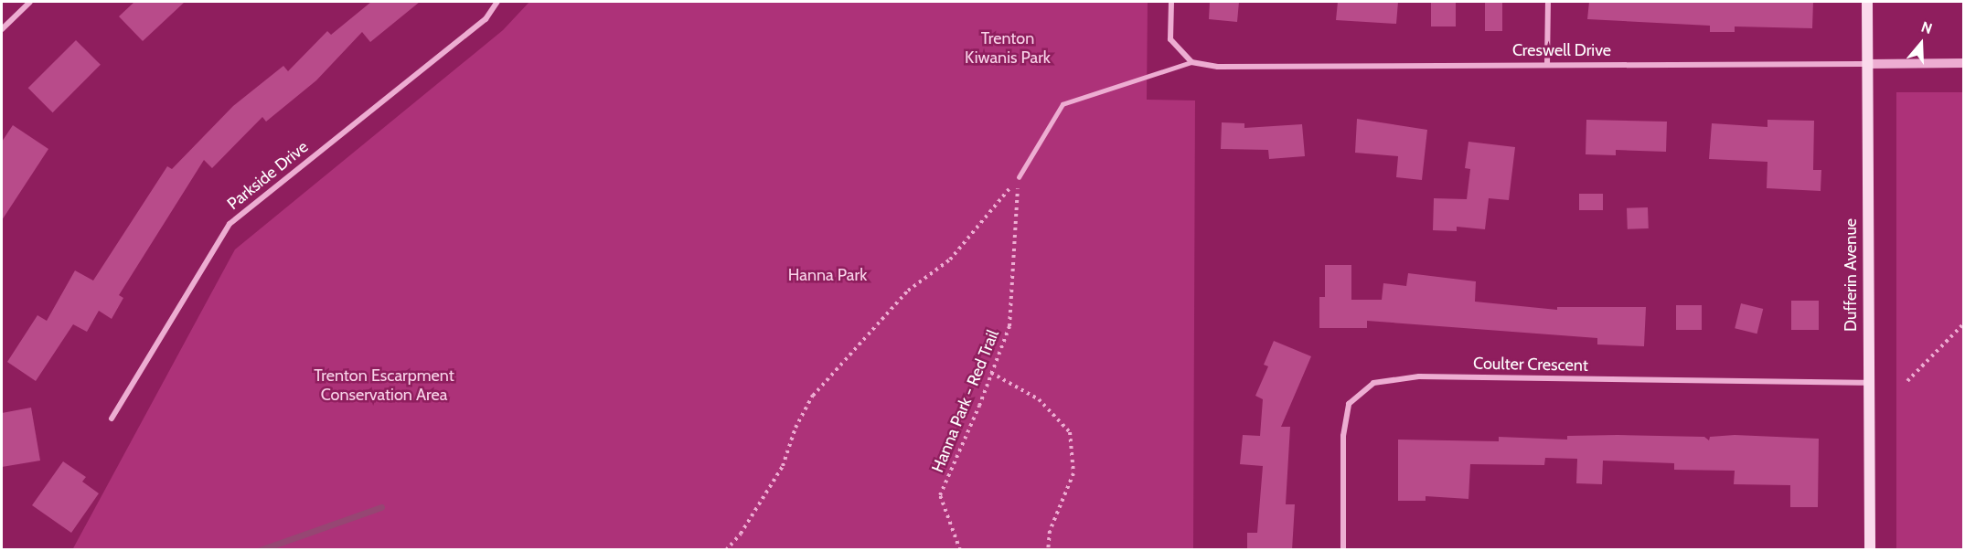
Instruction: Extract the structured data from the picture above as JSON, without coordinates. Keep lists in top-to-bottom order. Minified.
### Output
{"streets":{"main road":["Dufferin Avenue"],"street":["Creswell Drive","Parkside Drive","Coulter Crescent"],"path":["Hanna Park - Red Trail"]},"crossings":[["Creswell Drive","Dufferin Avenue"],["Dufferin Avenue","Coulter Crescent"]],"parks":["Trenton Kiwanis Park","Hanna Park","Trenton Escarpment Conservation Area"],"north":"top"}
